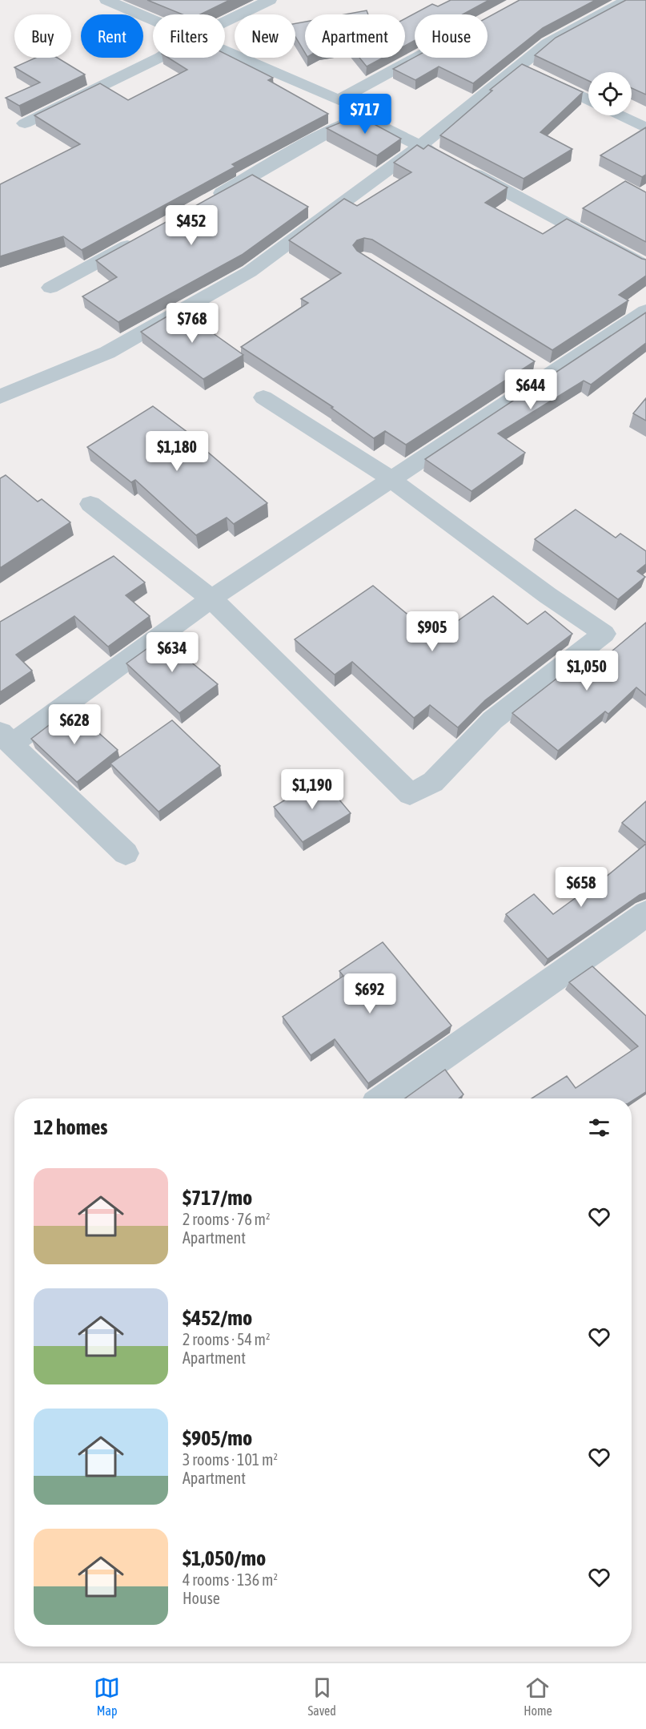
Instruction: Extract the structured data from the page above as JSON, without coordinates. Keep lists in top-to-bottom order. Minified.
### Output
{"page":{"chip":["Buy","Rent","Filters","New","Apartment","House"],"price":["$717","$452","$768","$644","$1,180","$905","$634","$1,050","$628","$1,190","$658","$692"],"heading":"12 homes","list":[{"name":"$717/mo","note":"2 rooms · 76 m² · Apartment"},{"name":"$452/mo","note":"2 rooms · 54 m² · Apartment"},{"name":"$905/mo","note":"3 rooms · 101 m² · Apartment"},{"name":"$1,050/mo","note":"4 rooms · 136 m² · House"}],"tabs":["Map","Saved","Home"]}}
